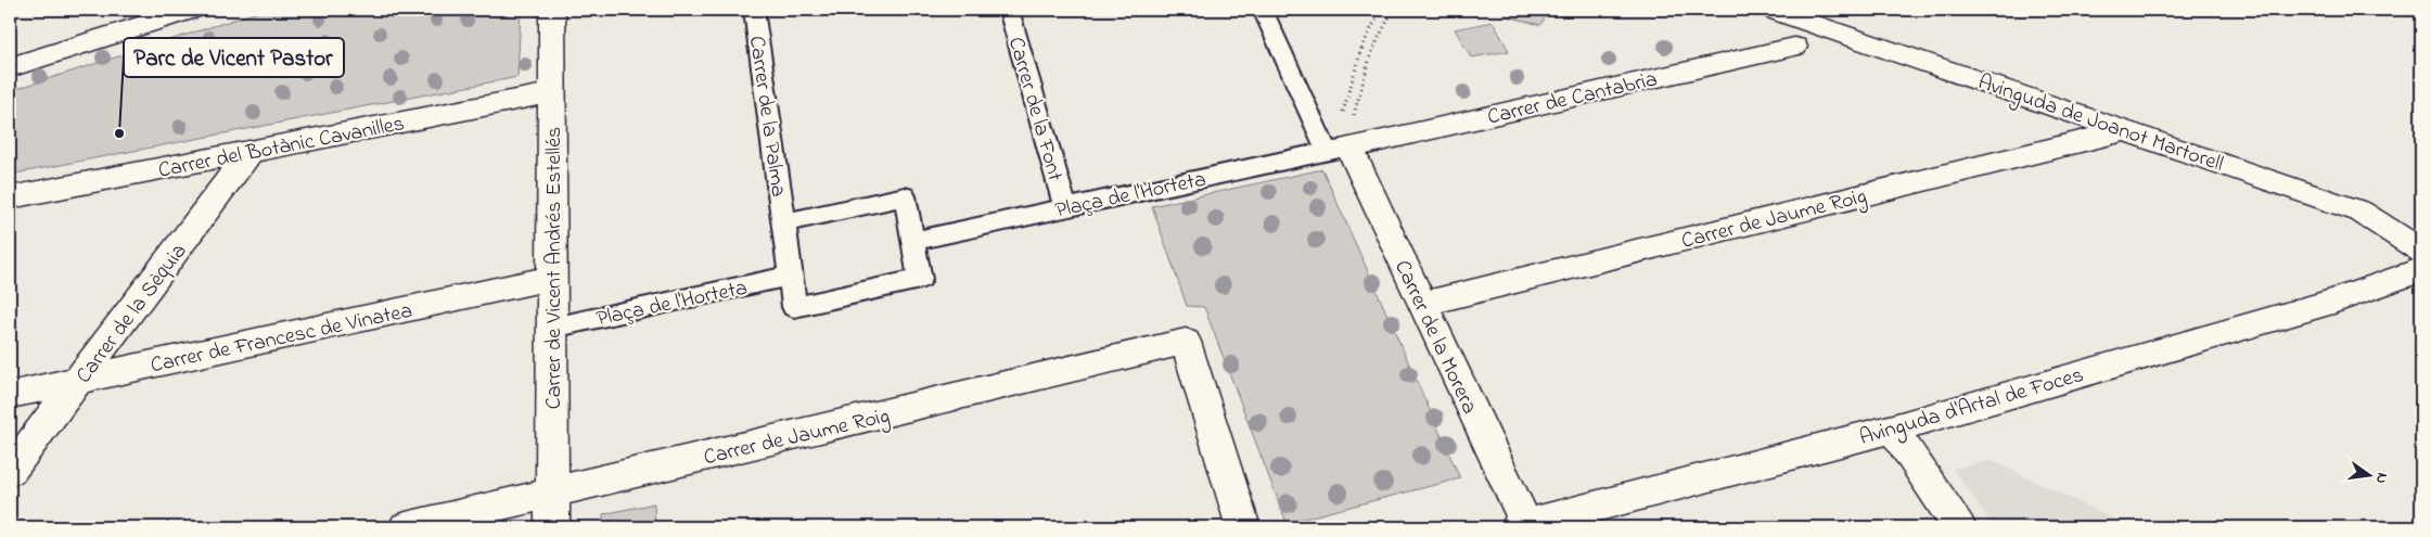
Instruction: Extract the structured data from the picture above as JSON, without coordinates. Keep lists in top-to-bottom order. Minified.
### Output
{"streets":{"street":["Carrer de Cantabria","Avinguda de Joanot Martorell","Carrer del Botànic Cavanilles","Carrer de Jaume Roig","Carrer de Vicent Andrés Estellés","Carrer de la Sèquia","Carrer de Francesc de Vinatea","Carrer de la Morera","Avinguda d'Artal de Foces"],"lane":["Carrer de la Font","Carrer de la Palma","Plaça de l'Horteta"]},"crossings":[["Carrer de Cantabria","Plaça de l'Horteta"],["Carrer de Cantabria","Carrer de la Morera"],["Carrer de la Font","Plaça de l'Horteta"],["Avinguda de Joanot Martorell","Carrer de Jaume Roig"],["Carrer del Botànic Cavanilles","Carrer de Vicent Andrés Estellés"],["Carrer del Botànic Cavanilles","Carrer de la Sèquia"],["Plaça de l'Horteta","Carrer de Vicent Andrés Estellés"],["Plaça de l'Horteta","Carrer de la Morera"],["Carrer de Jaume Roig","Carrer de Vicent Andrés Estellés"],["Carrer de Jaume Roig","Carrer de la Morera"],["Carrer de Vicent Andrés Estellés","Carrer de Francesc de Vinatea"],["Carrer de la Sèquia","Carrer de Francesc de Vinatea"],["Carrer de la Morera","Avinguda d'Artal de Foces"]],"places":["Parc de Vicent Pastor"],"north":"right"}
